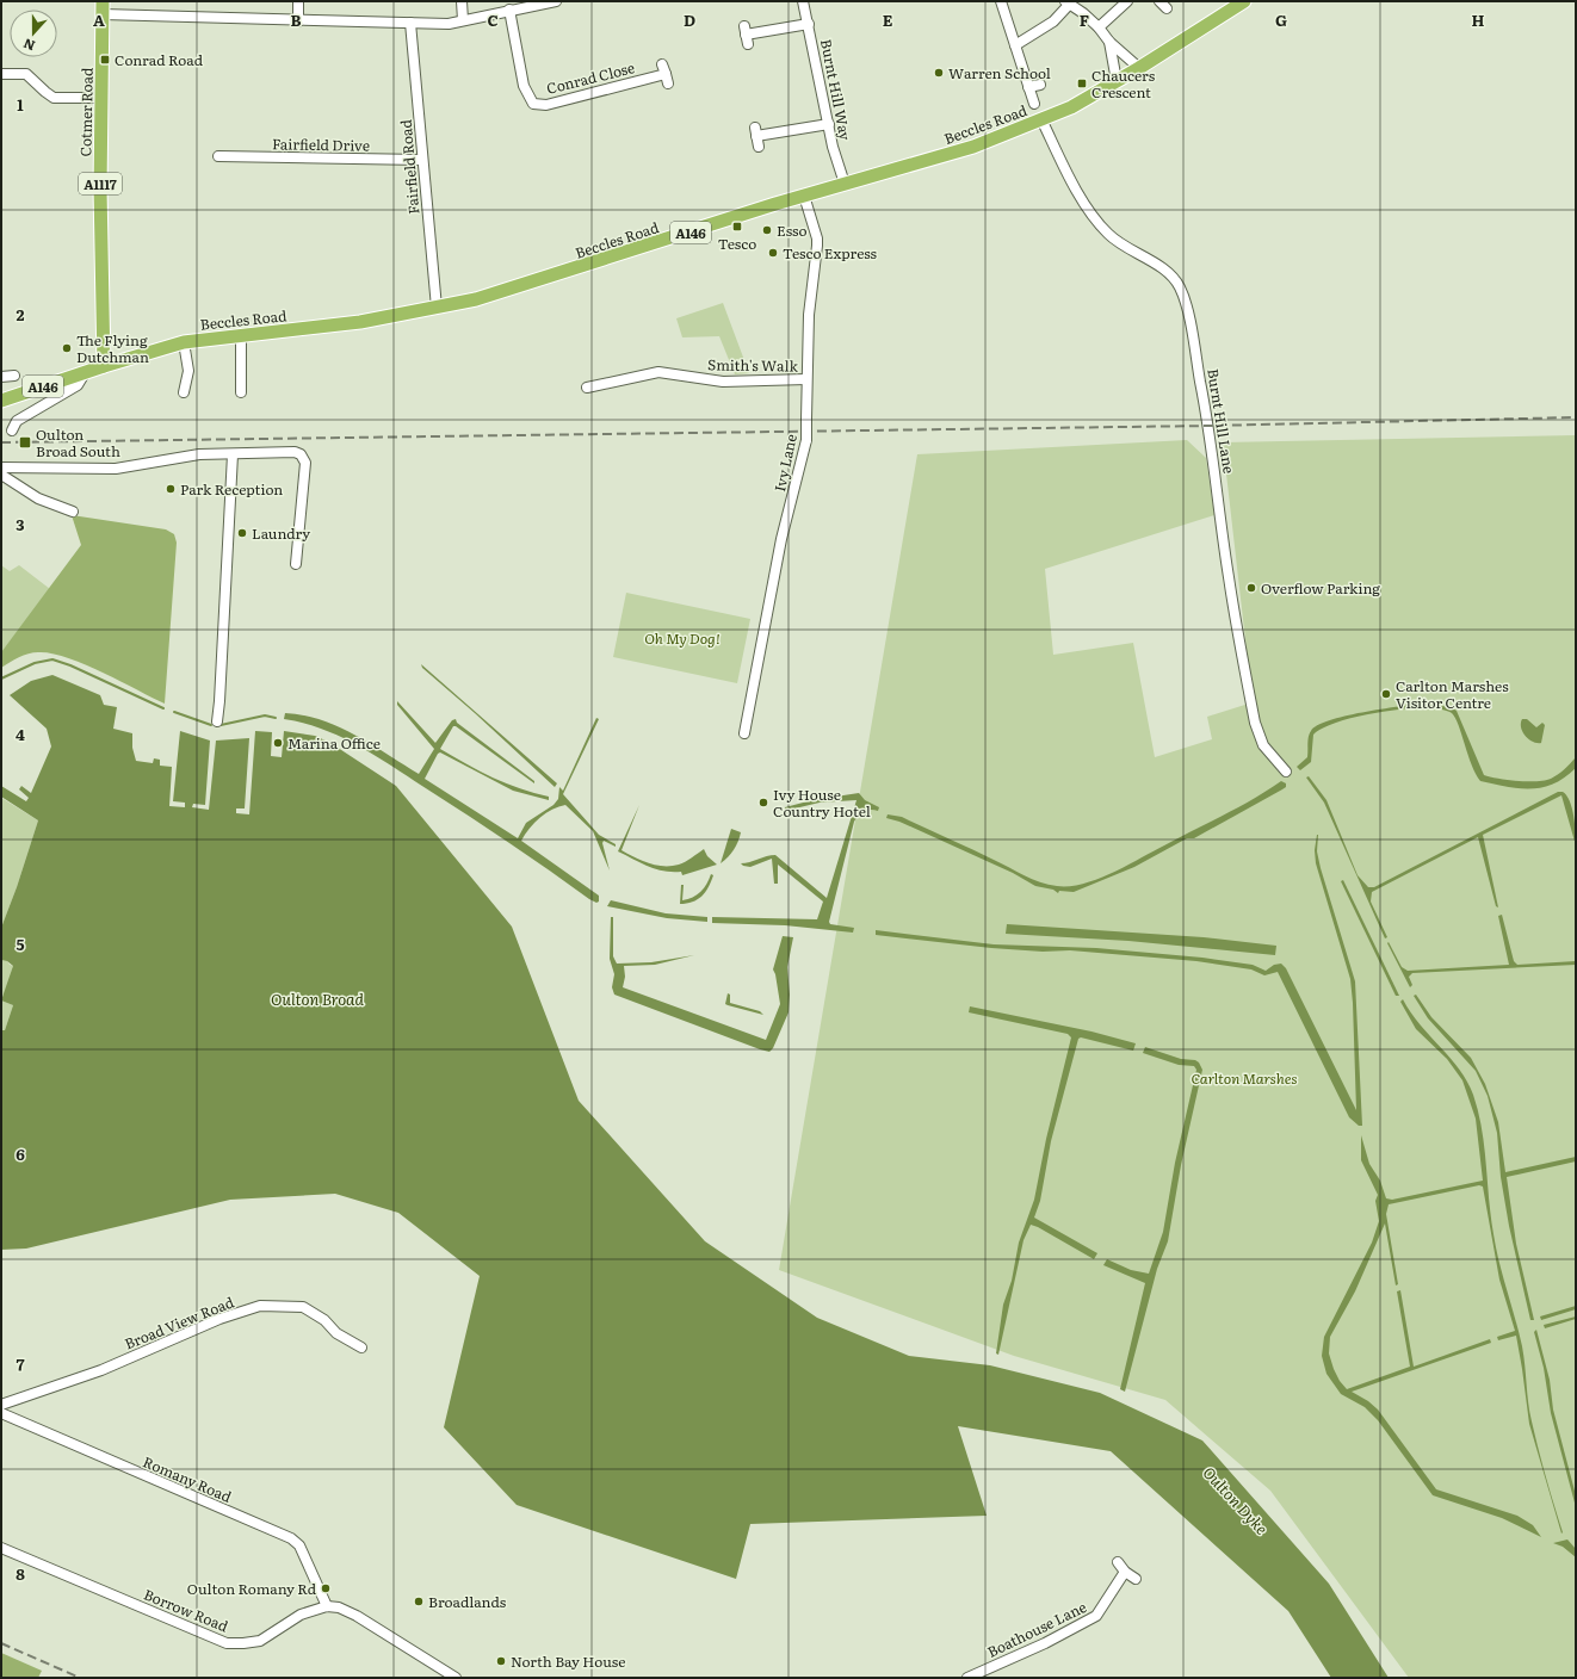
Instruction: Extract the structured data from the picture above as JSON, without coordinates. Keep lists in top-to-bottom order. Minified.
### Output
{"streets":{"highway":["Cotmer Road","Beccles Road","A1117","A146"],"street":["Conrad Close","Burnt Hill Way","Fairfield Drive","Fairfield Road","Smith's Walk","Burnt Hill Lane","Ivy Lane","Broad View Road","Romany Road","Borrow Road","Boathouse Lane"]},"crossings":[["Burnt Hill Way","Beccles Road"],["Cotmer Road","Beccles Road"],["Beccles Road","Fairfield Road"],["Beccles Road","A146"],["Beccles Road","Burnt Hill Lane"],["Beccles Road","Ivy Lane"],["Fairfield Drive","Fairfield Road"],["Smith's Walk","Ivy Lane"],["Romany Road","Borrow Road"]],"water":["Oulton Broad","Oulton Dyke"],"parks":["Oh My Dog!","Carlton Marshes"],"places":{"transit":["Conrad Road","Chaucers Crescent","Tesco","Oulton Broad South"],"other":["Warren School","Esso","Tesco Express","The Flying Dutchman","Park Reception","Laundry","Overflow Parking","Carlton Marshes Visitor Centre","Marina Office","Ivy House Country Hotel","Oulton Romany Rd","Broadlands","North Bay House"]},"north":"bottom","grid":{"columns":["A","B","C","D","E","F","G","H"],"rows":["1","2","3","4","5","6","7","8"]}}
